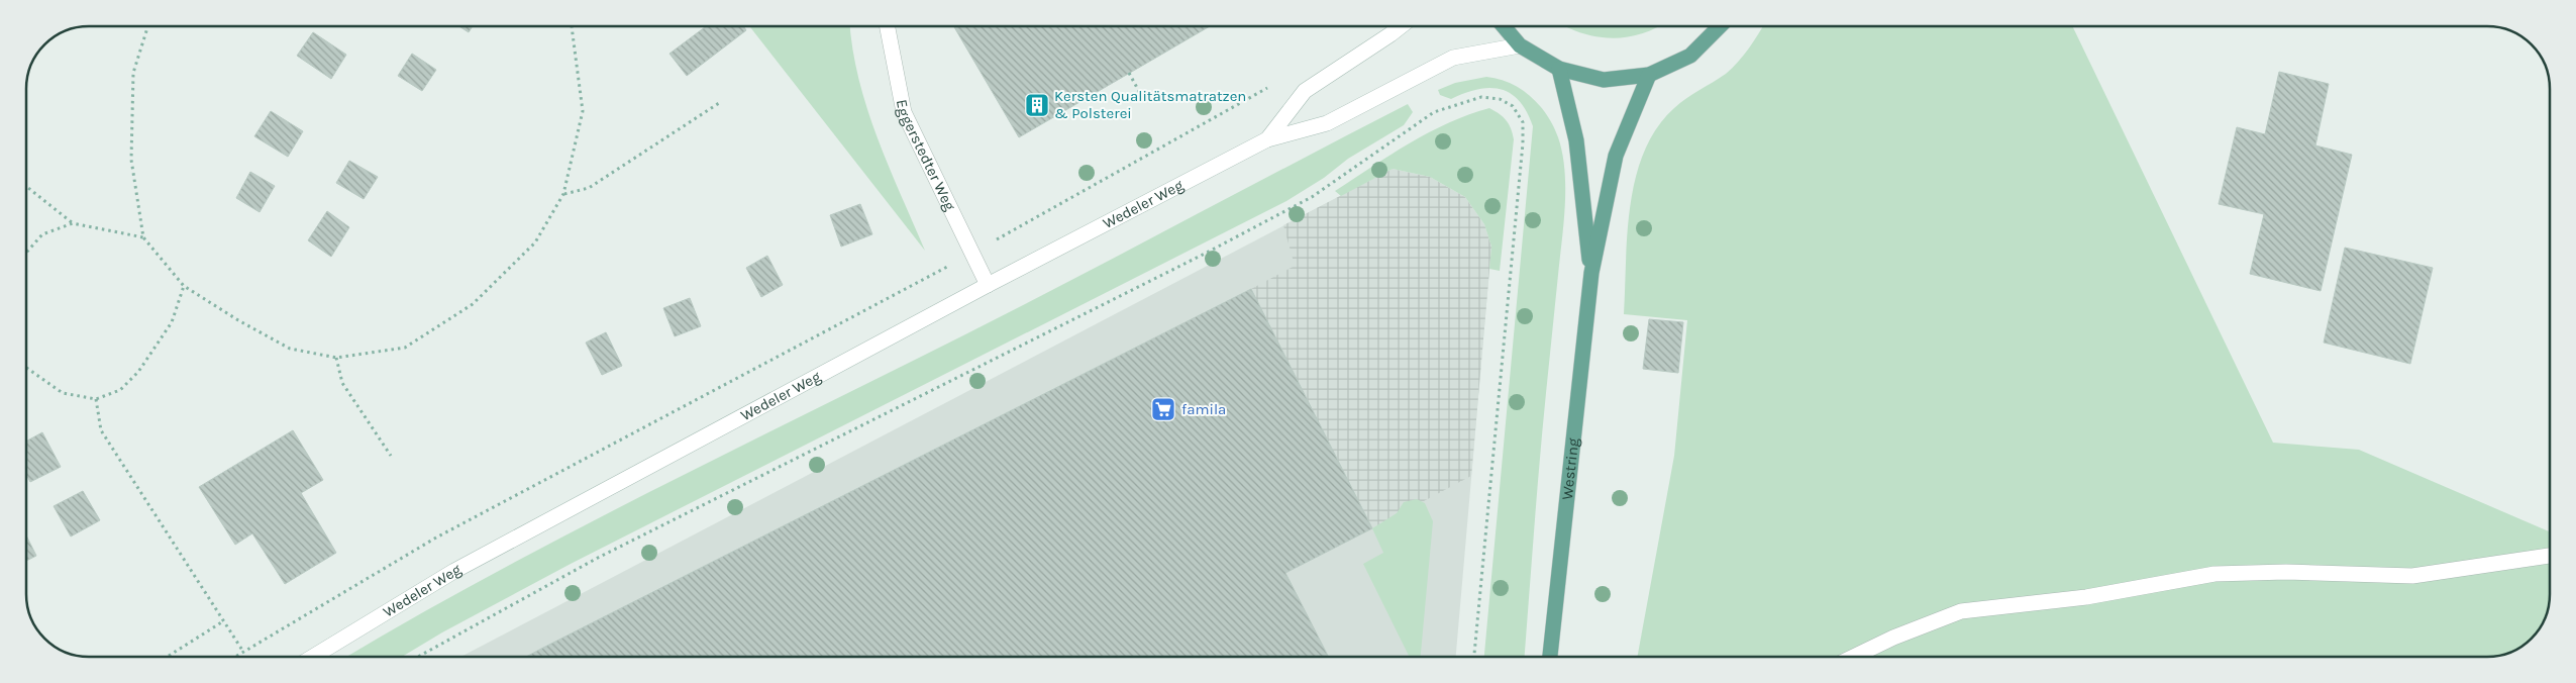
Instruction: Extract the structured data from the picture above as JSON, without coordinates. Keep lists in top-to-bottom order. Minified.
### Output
{"streets":{"main road":["Eggerstedter Weg","Wedeler Weg","Westring"]},"crossings":[["Eggerstedter Weg","Wedeler Weg"]],"places":{"building":["Kersten Qualitätsmatratzen & Polsterei"],"supermarket":["famila"]}}
